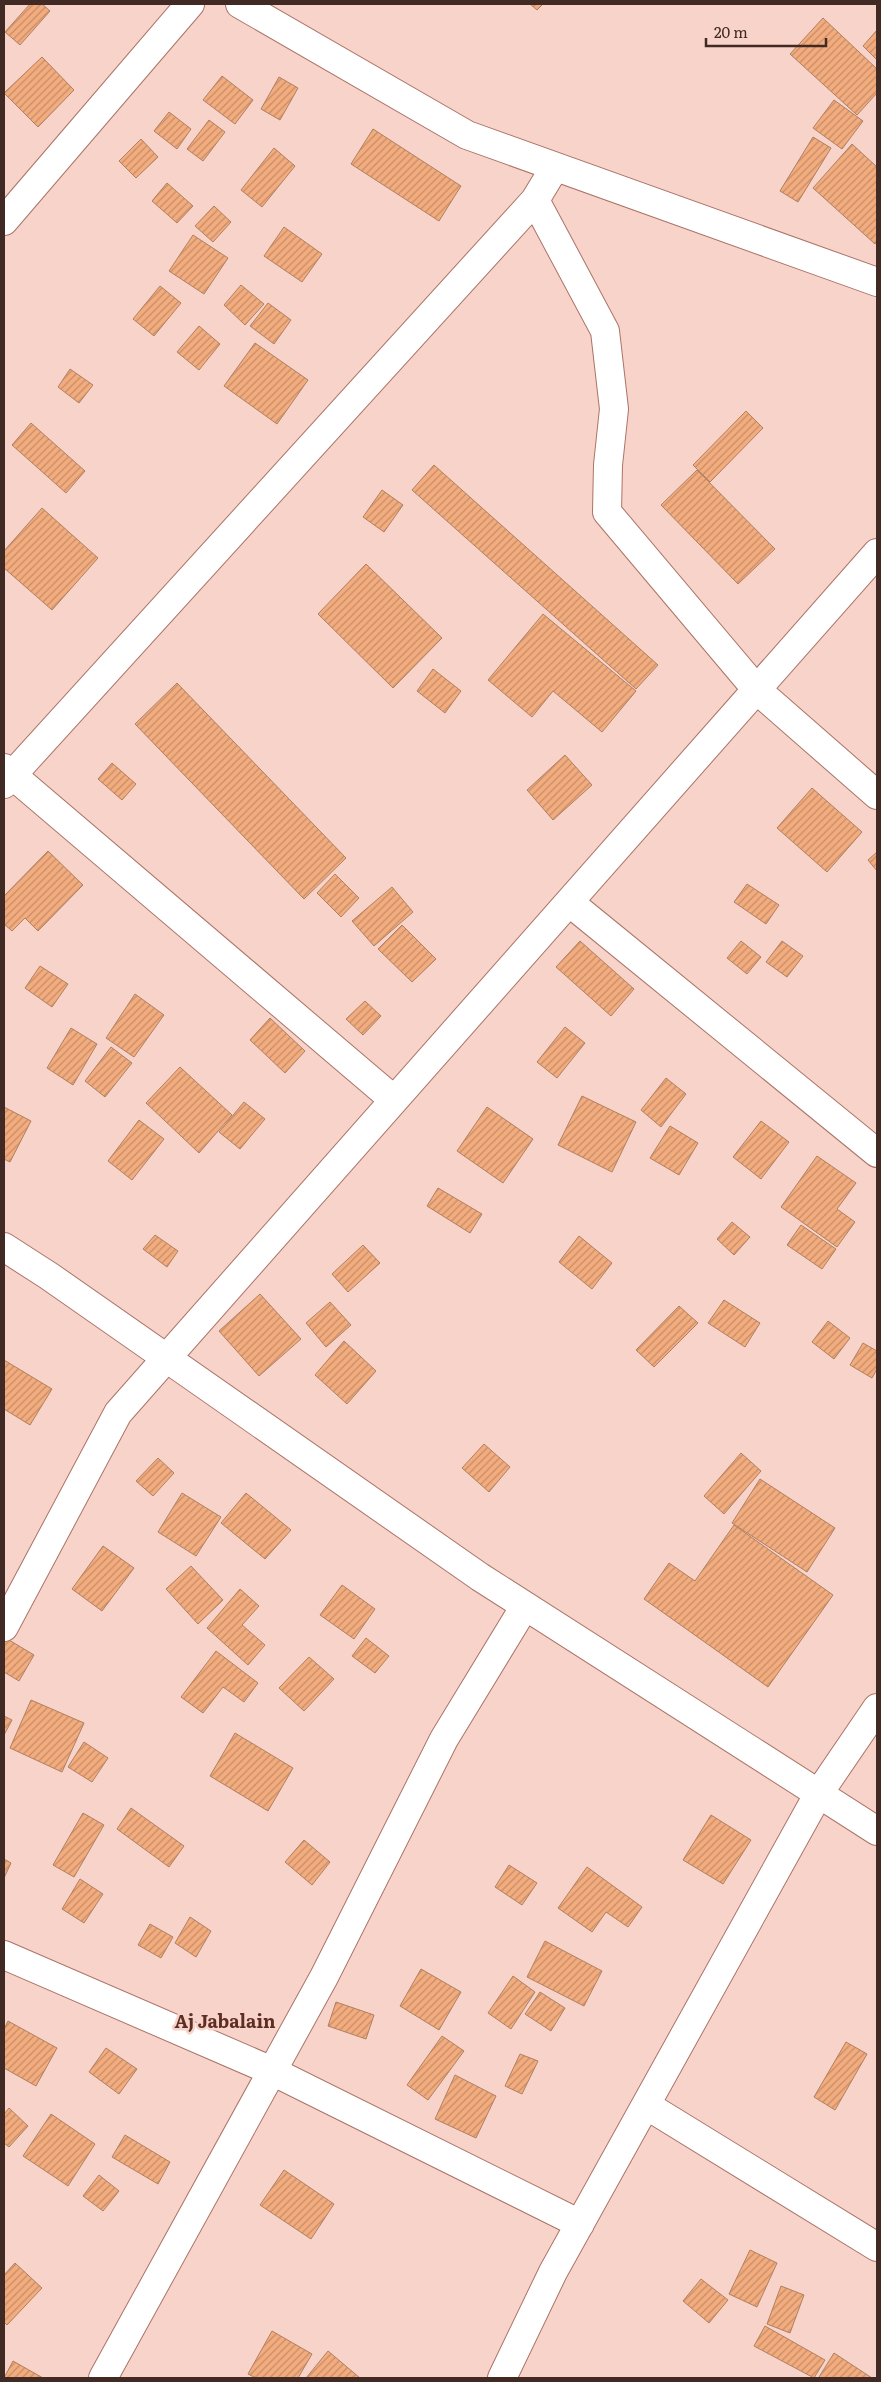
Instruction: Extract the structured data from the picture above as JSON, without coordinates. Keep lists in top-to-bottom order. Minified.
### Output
{"districts":["Aj Jabalain"],"scale_bar":"20 m"}
